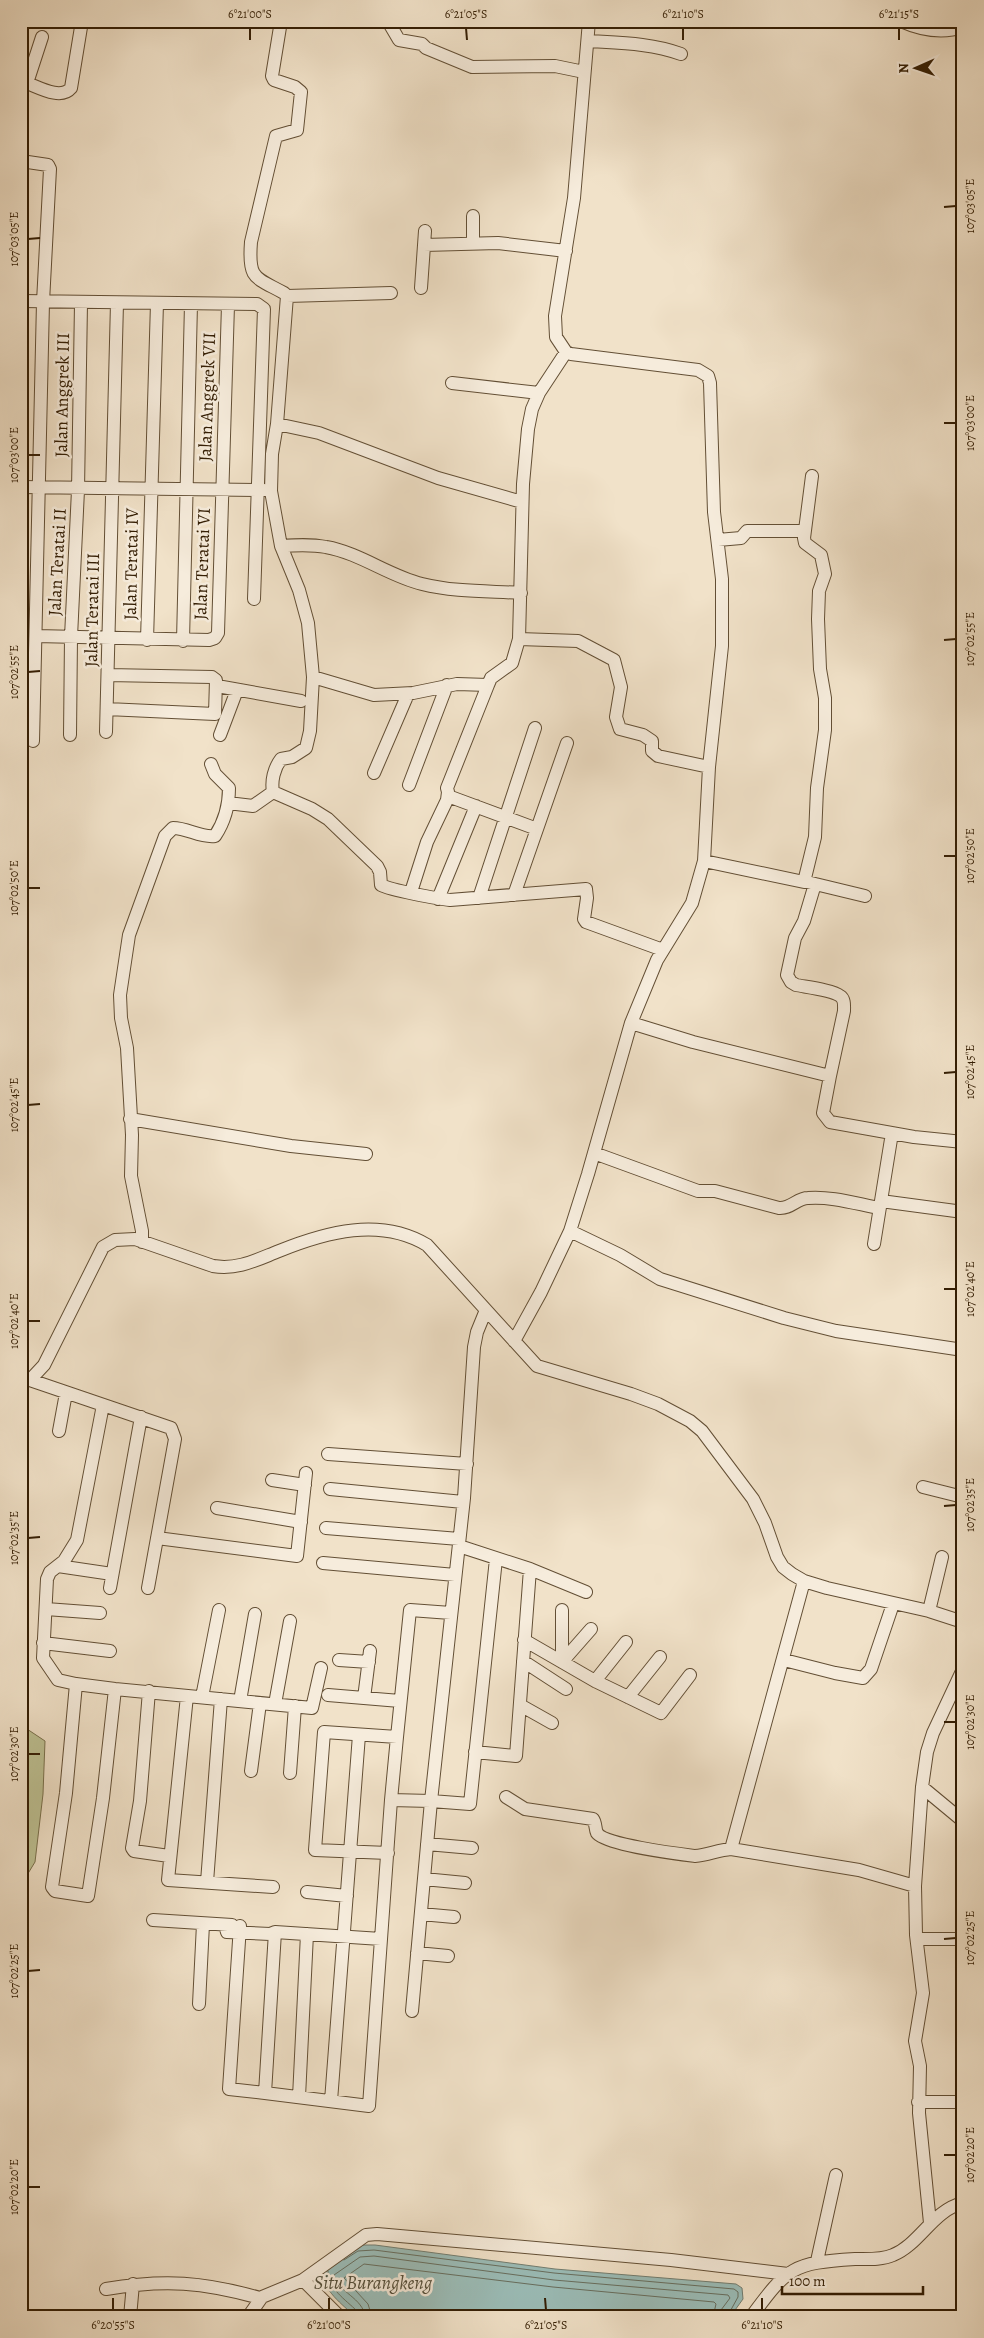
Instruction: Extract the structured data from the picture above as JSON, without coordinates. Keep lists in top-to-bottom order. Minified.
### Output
{"streets":{"street":["Jalan Anggrek III","Jalan Anggrek VII","Jalan Teratai II","Jalan Teratai IV","Jalan Teratai VI","Jalan Teratai III"]},"crossings":[["Jalan Anggrek III","Jalan Teratai II"],["Jalan Anggrek VII","Jalan Teratai VI"]],"water":["Situ Burangkeng"],"scale_bar":"100 m","north":"left","coordinates":["6°21'00\"S","6°21'05\"S","6°21'10\"S","6°21'15\"S","107°03'05\"E","107°03'00\"E","107°02'55\"E","107°02'50\"E","107°02'45\"E","107°02'40\"E","107°02'35\"E","107°02'30\"E","107°02'25\"E","107°02'20\"E","6°20'55\"S"]}
